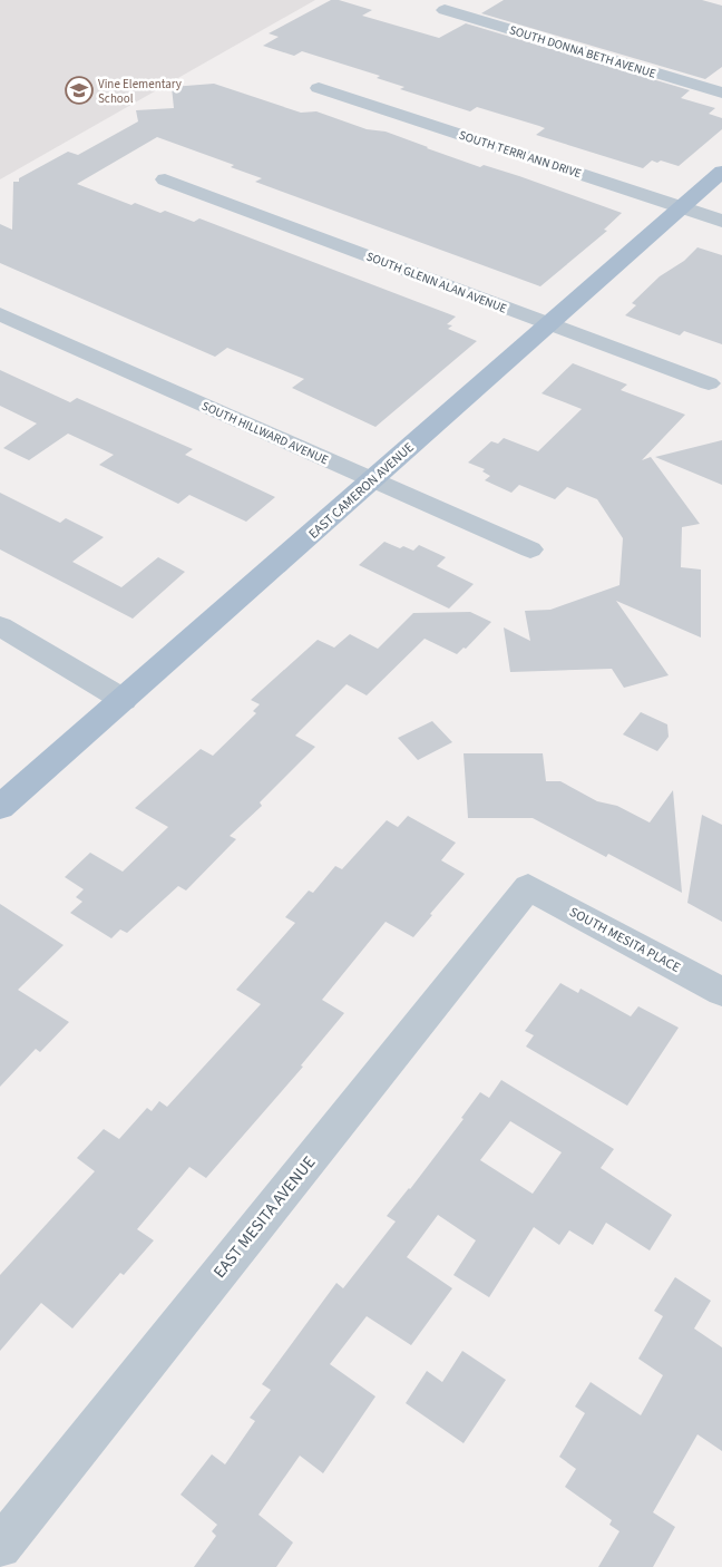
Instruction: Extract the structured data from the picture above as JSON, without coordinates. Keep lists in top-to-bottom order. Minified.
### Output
{"streets":{"main road":["EAST CAMERON AVENUE"],"street":["SOUTH DONNA BETH AVENUE","SOUTH TERRI ANN DRIVE","SOUTH GLENN ALAN AVENUE","SOUTH HILLWARD AVENUE","SOUTH MESITA PLACE","EAST MESITA AVENUE"]},"crossings":[["SOUTH TERRI ANN DRIVE","EAST CAMERON AVENUE"],["SOUTH GLENN ALAN AVENUE","EAST CAMERON AVENUE"],["SOUTH HILLWARD AVENUE","EAST CAMERON AVENUE"],["SOUTH MESITA PLACE","EAST MESITA AVENUE"]],"places":{"school or university":["Vine Elementary School"]}}
